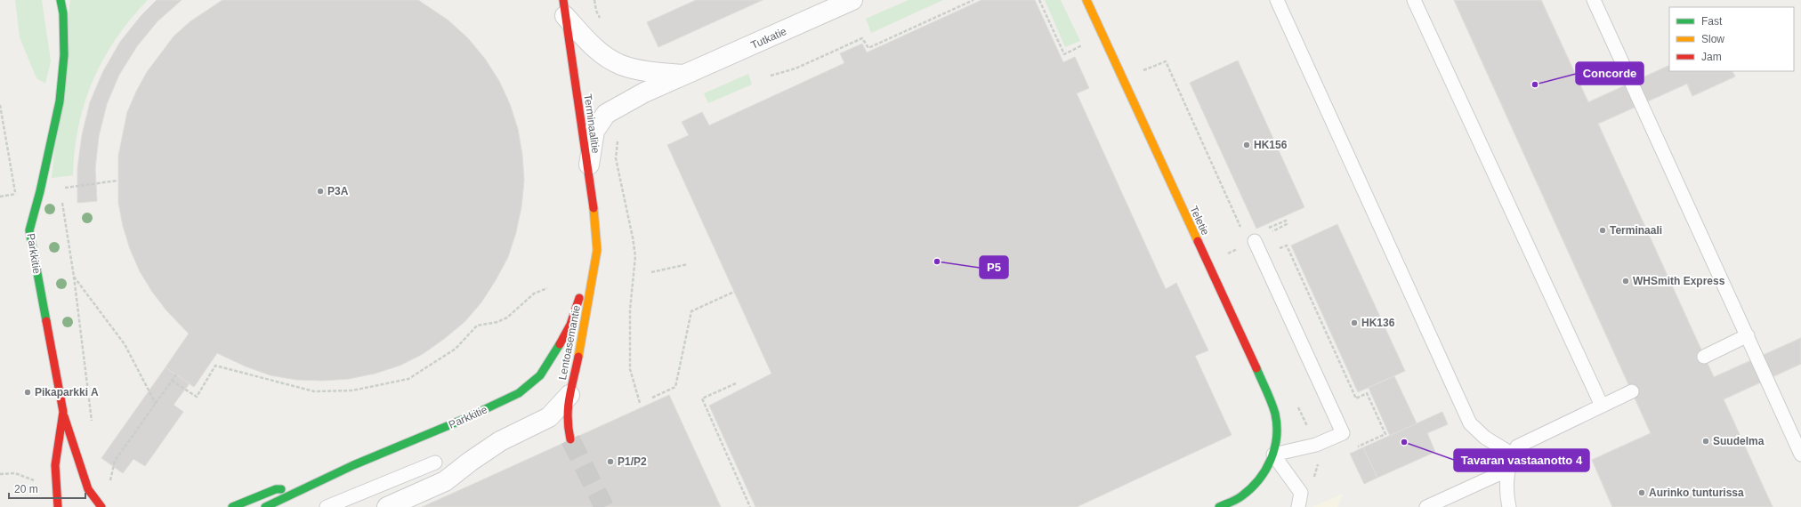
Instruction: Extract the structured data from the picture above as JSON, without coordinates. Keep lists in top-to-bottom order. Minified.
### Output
{"streets":{"street":["Tutkatie","Terminaalitie","Teletie","Parkkitie","Lentoasemantie"]},"crossings":[["Tutkatie","Terminaalitie"],["Terminaalitie","Parkkitie"],["Terminaalitie","Lentoasemantie"],["Parkkitie","Lentoasemantie"]],"places":["Concorde","HK156","P3A","Terminaali","P5","WHSmith Express","HK136","Pikaparkki A","Suudelma","Tavaran vastaanotto 4","P1/P2","Aurinko tunturissa"],"legend":["Fast","Slow","Jam"],"scale_bar":"20 m"}
